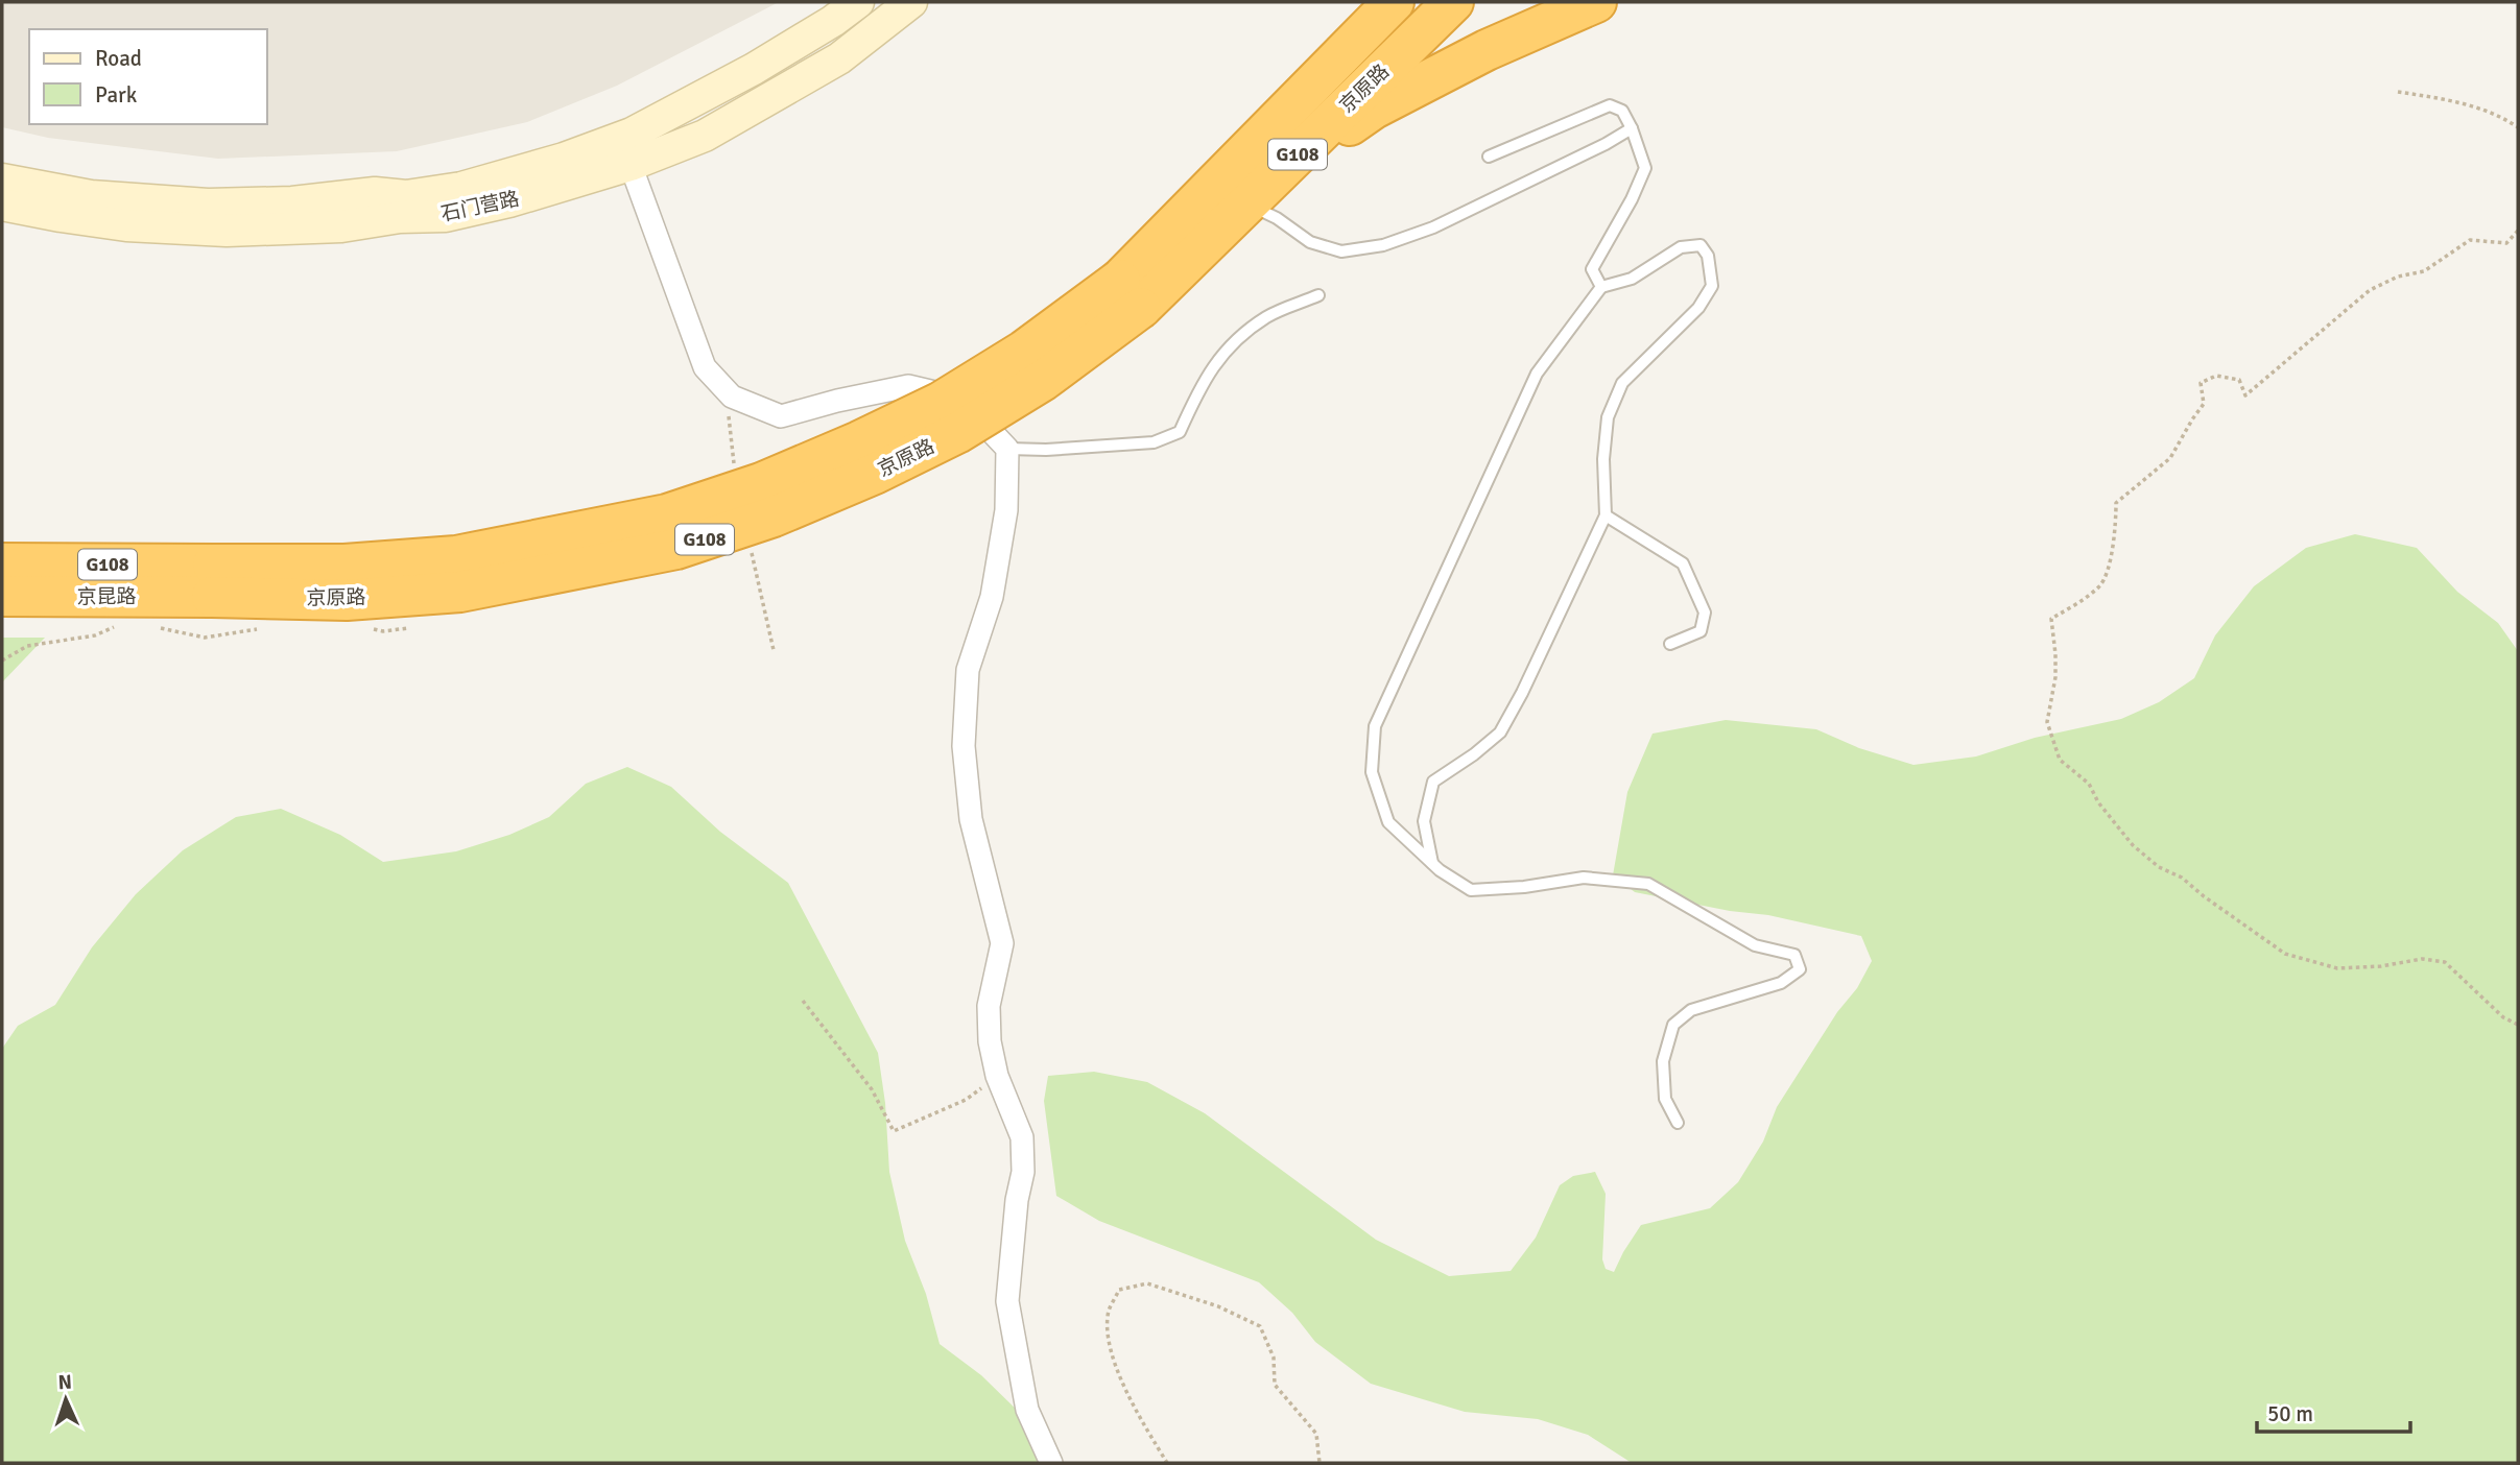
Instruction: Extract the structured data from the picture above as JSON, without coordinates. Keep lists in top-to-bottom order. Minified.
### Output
{"streets":{"highway":["京原路","G108","京昆路"],"main road":["石门营路"]},"crossings":[["京原路","京昆路"]],"legend":["Road","Park"],"scale_bar":"50 m","north":"top"}
